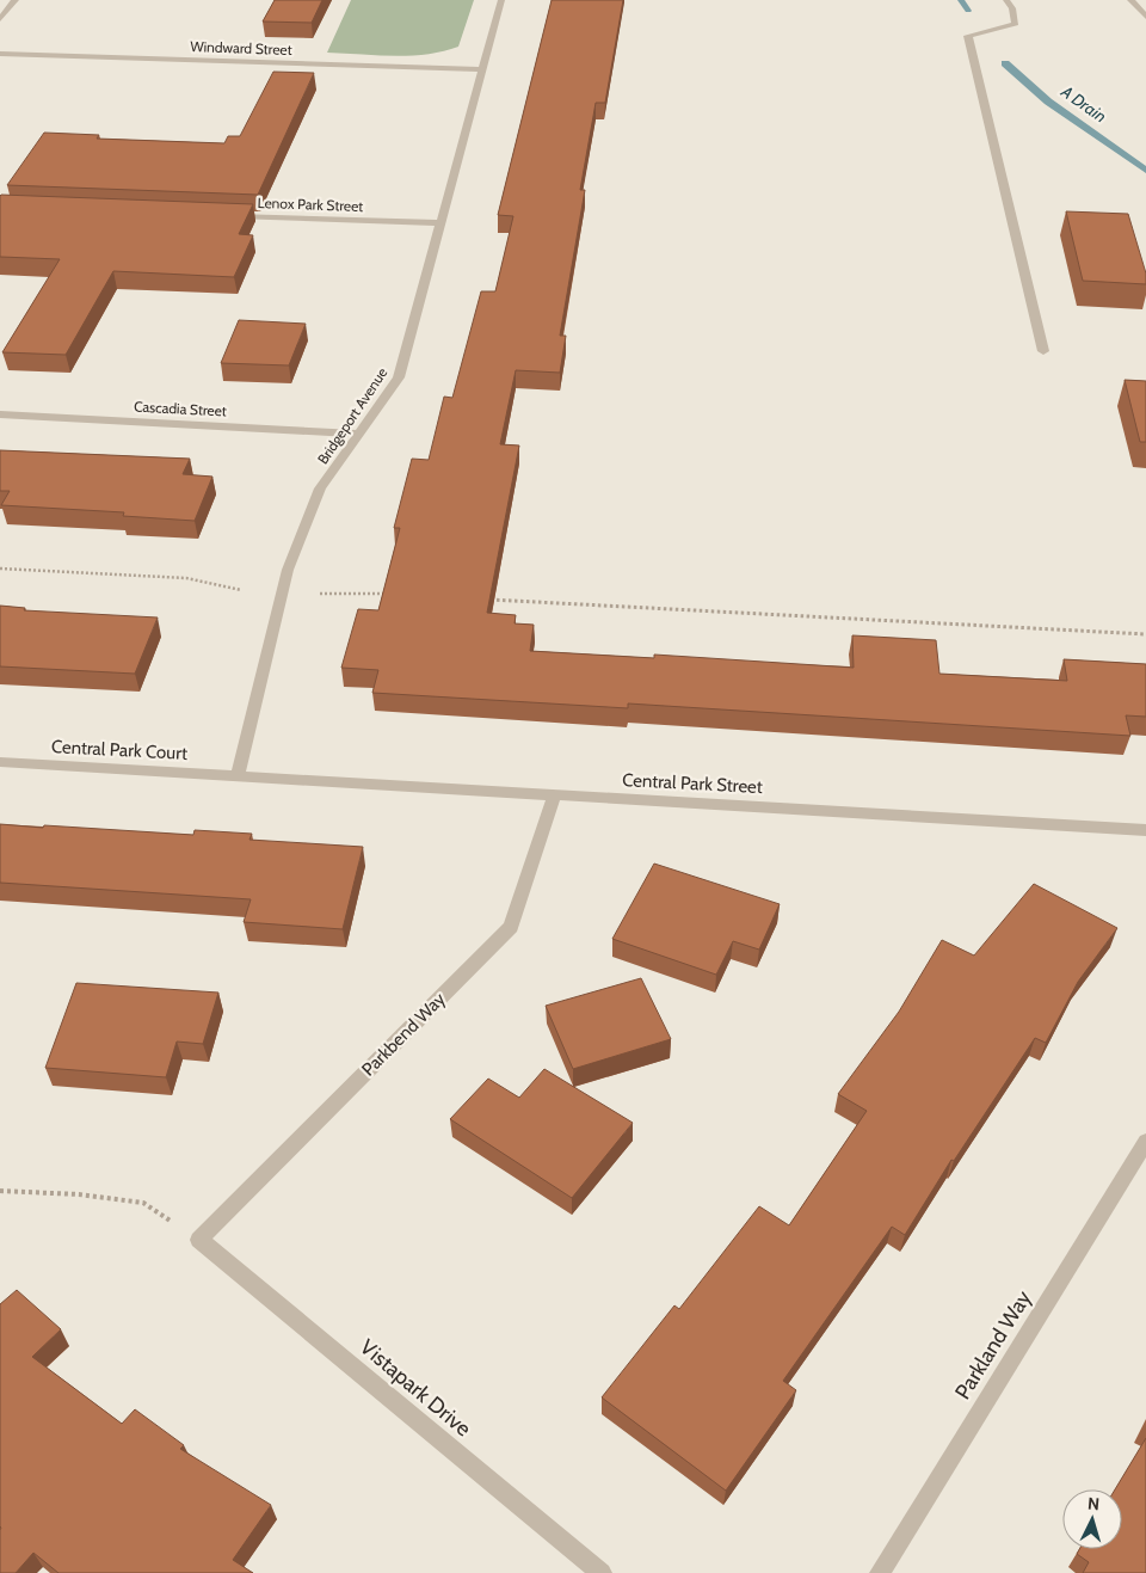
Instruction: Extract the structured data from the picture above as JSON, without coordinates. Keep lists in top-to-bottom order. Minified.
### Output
{"streets":{"street":["Windward Street","Lenox Park Street","Cascadia Street","Bridgeport Avenue","Central Park Court","Central Park Street","Parkbend Way","Parkland Way","Vistapark Drive"]},"crossings":[["Windward Street","Bridgeport Avenue"],["Lenox Park Street","Bridgeport Avenue"],["Cascadia Street","Bridgeport Avenue"],["Bridgeport Avenue","Central Park Court"],["Bridgeport Avenue","Central Park Street"],["Central Park Court","Central Park Street"],["Central Park Street","Parkbend Way"],["Parkbend Way","Vistapark Drive"]],"water":["A Drain"],"north":"top"}
